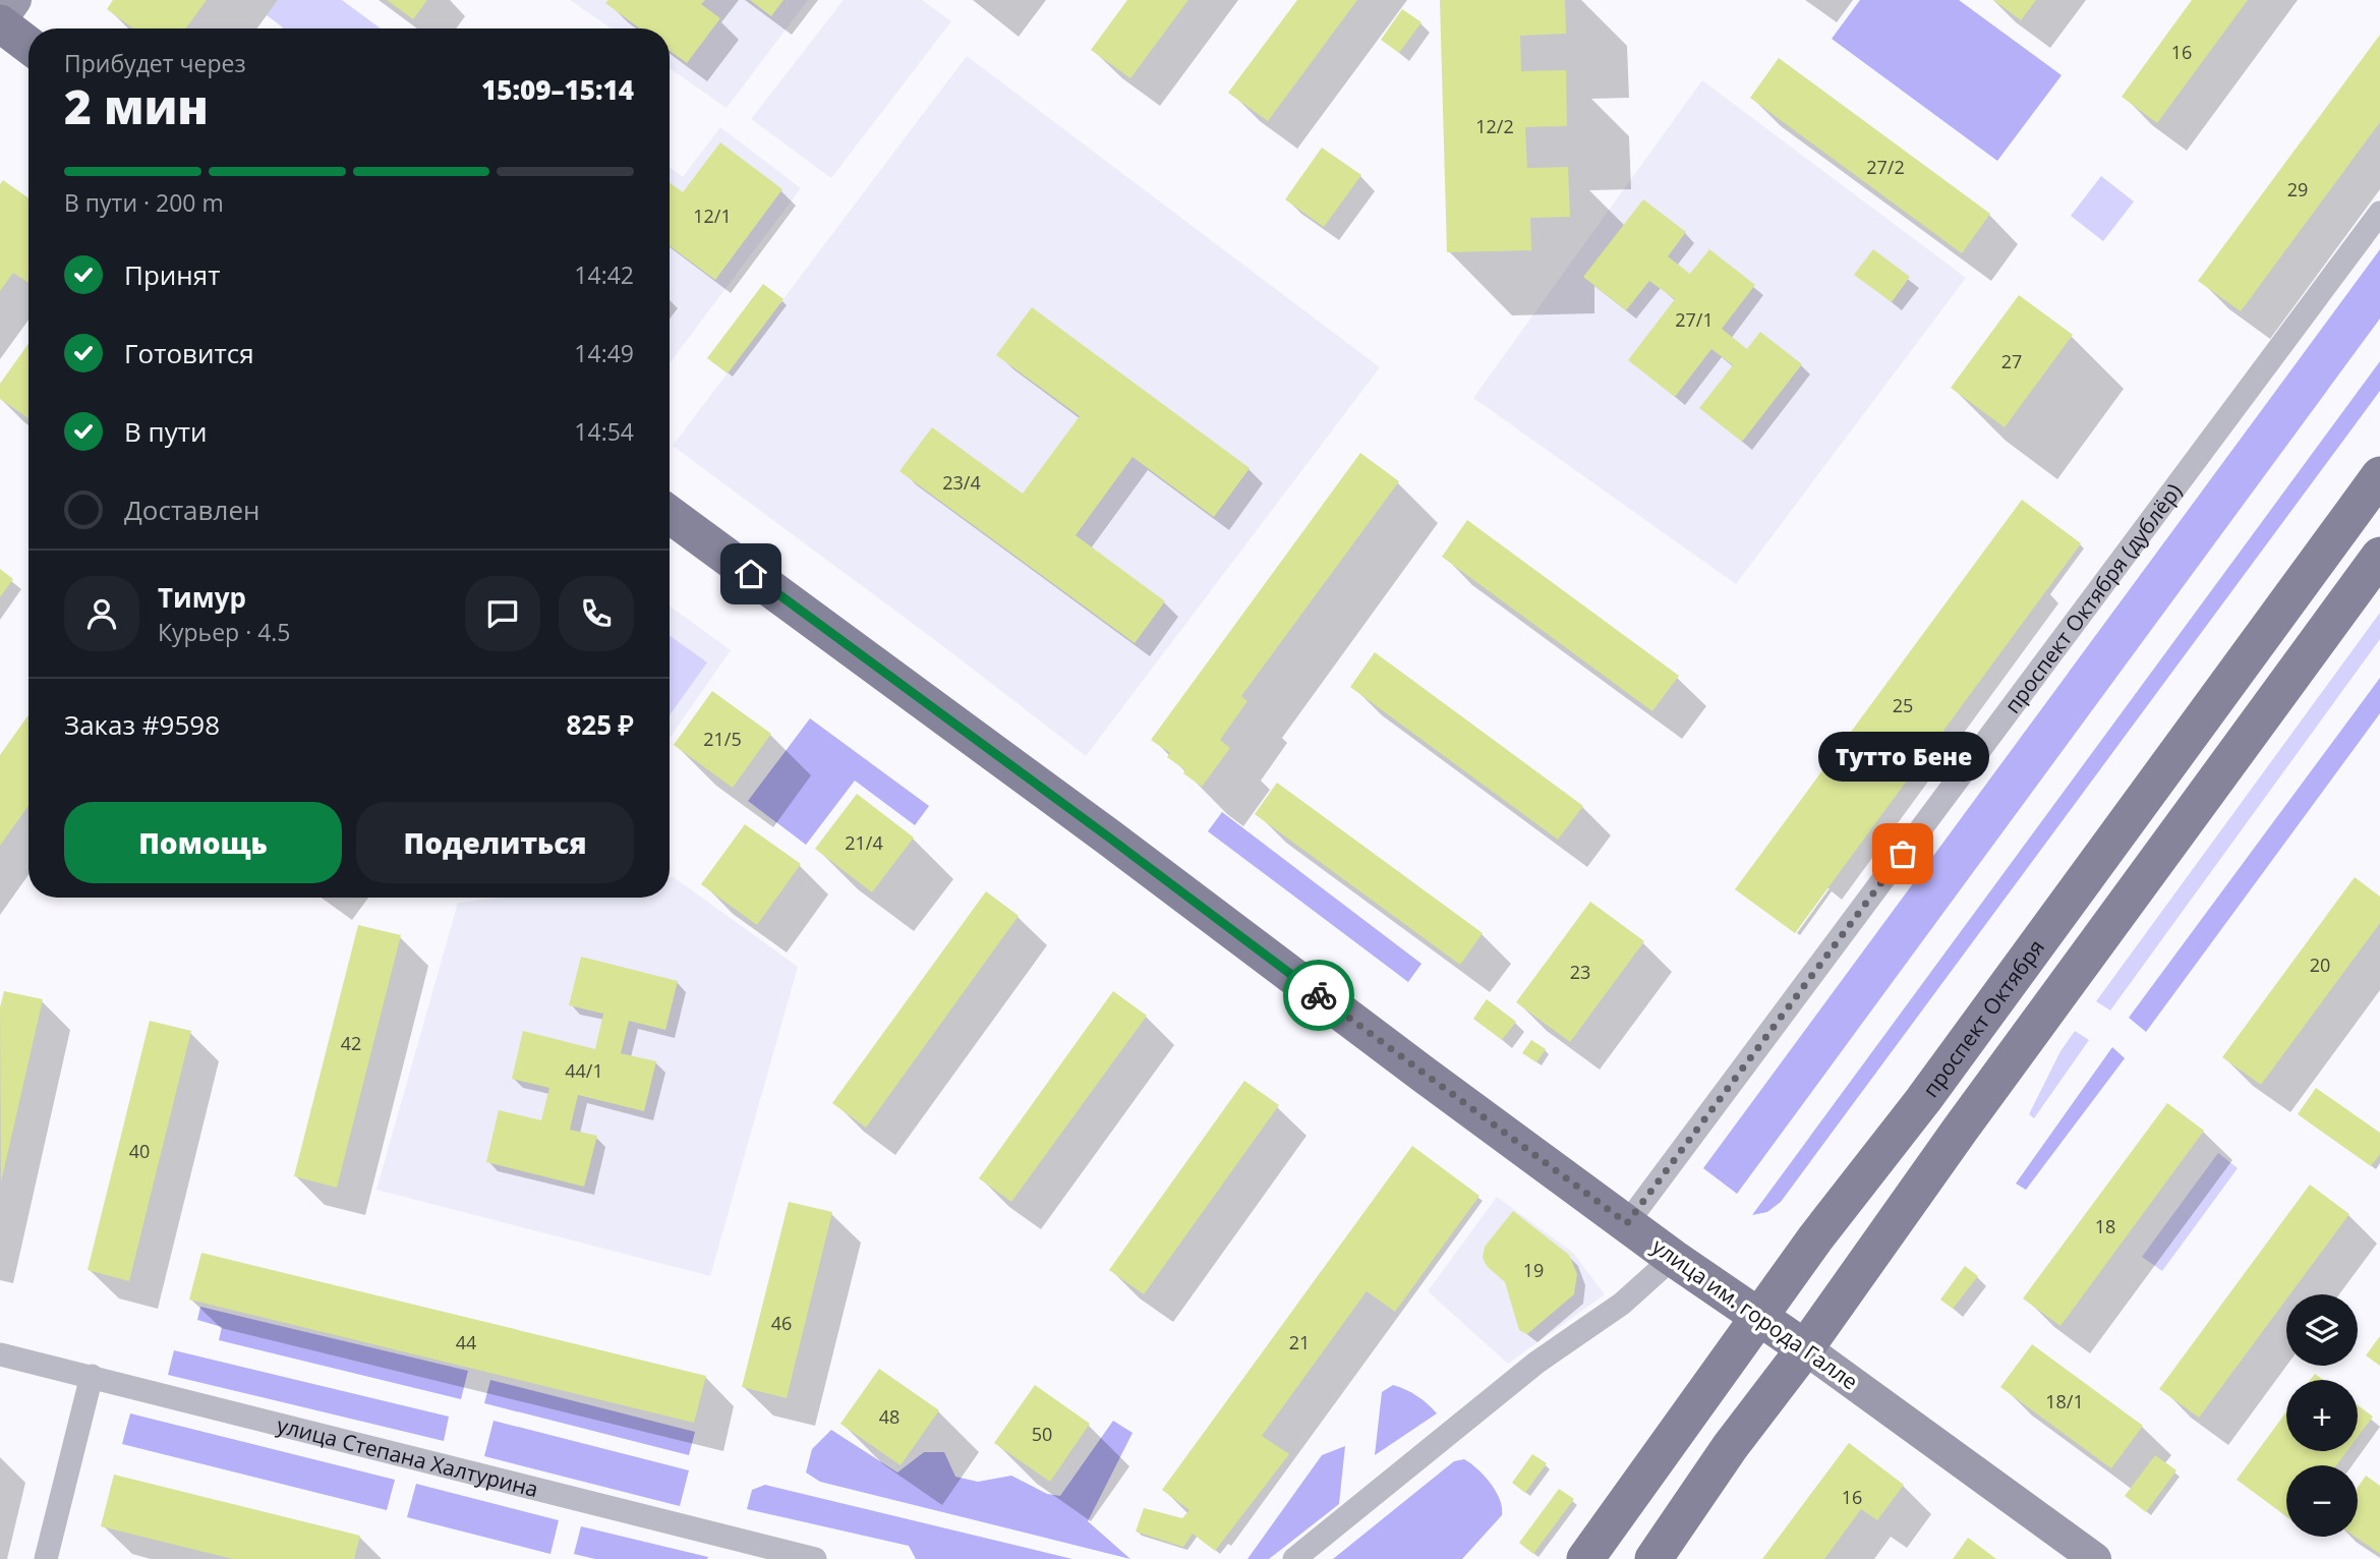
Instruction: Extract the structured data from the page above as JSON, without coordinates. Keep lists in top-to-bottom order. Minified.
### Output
{"streets":{"main road":["проспект Октября","улица им. города Галле"],"street":["проспект Октября (дублёр)","улица Степана Халтурина"]},"crossings":[["проспект Октября (дублёр)","улица им. города Галле"],["проспект Октября","улица им. города Галле"]],"places":["Тутто Бене"],"house_numbers":["16","12/2","27/2","29","12/1","27/1","27","23/4","25","21/5","21/4","20","23","42","44/1","40","18","19","46","44","21","18/1","48","50","16"],"page":{"heading":["2 мин","Прибудет через","15:09–15:14"],"panel":["Тимур","Курьер · 4.5","Заказ #9598","825 ₽"],"bar":"В пути · 200 m","list":[["Принят","14:42"],["Готовится","14:49"],["В пути","14:54"],"Доставлен"],"bubble":"Тутто Бене","buttons":["Помощь","Поделиться"],"map_buttons":["+","−"]}}
